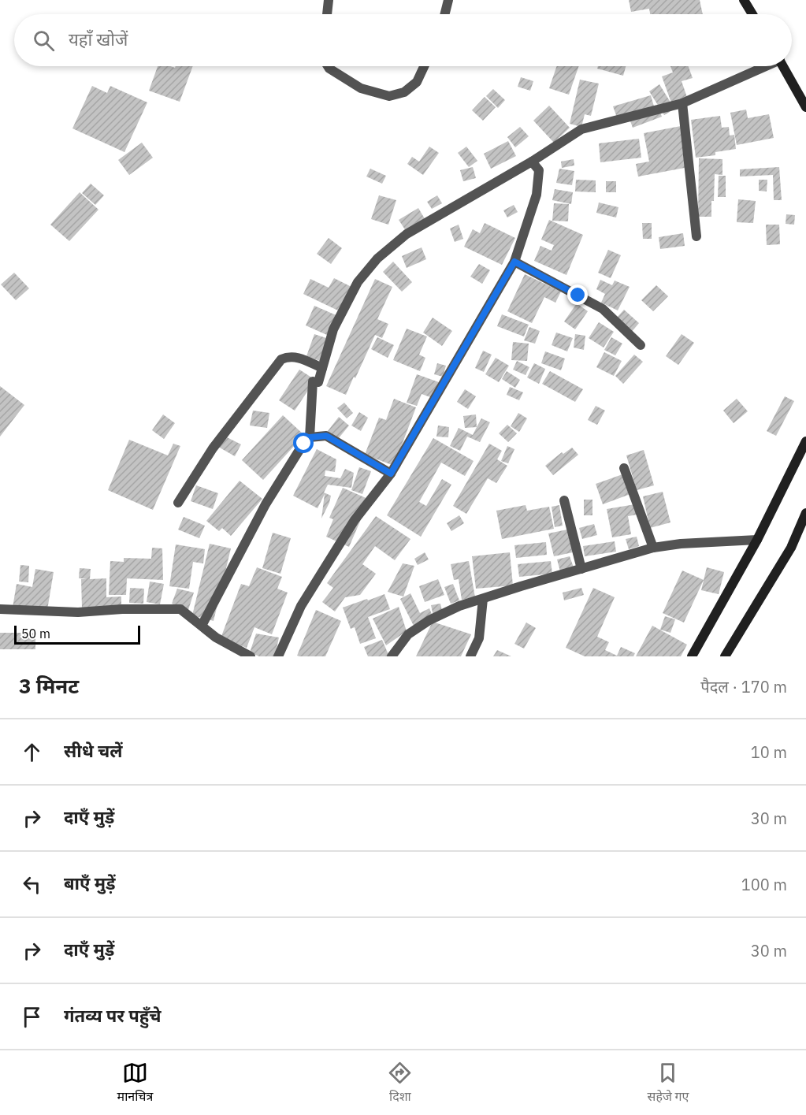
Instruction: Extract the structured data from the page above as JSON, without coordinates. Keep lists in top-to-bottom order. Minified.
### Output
{"scale_bar":"50 m","page":{"search":"यहाँ खोजें","scale":"50 m","heading":["3 मिनट","पैदल · 170 m"],"list":[["सीधे चलें","10 m"],["दाएँ मुड़ें","30 m"],["बाएँ मुड़ें","100 m"],["दाएँ मुड़ें","30 m"],"गंतव्य पर पहुँचे"],"nav":["मानचित्र","दिशा","सहेजे गए"]}}
